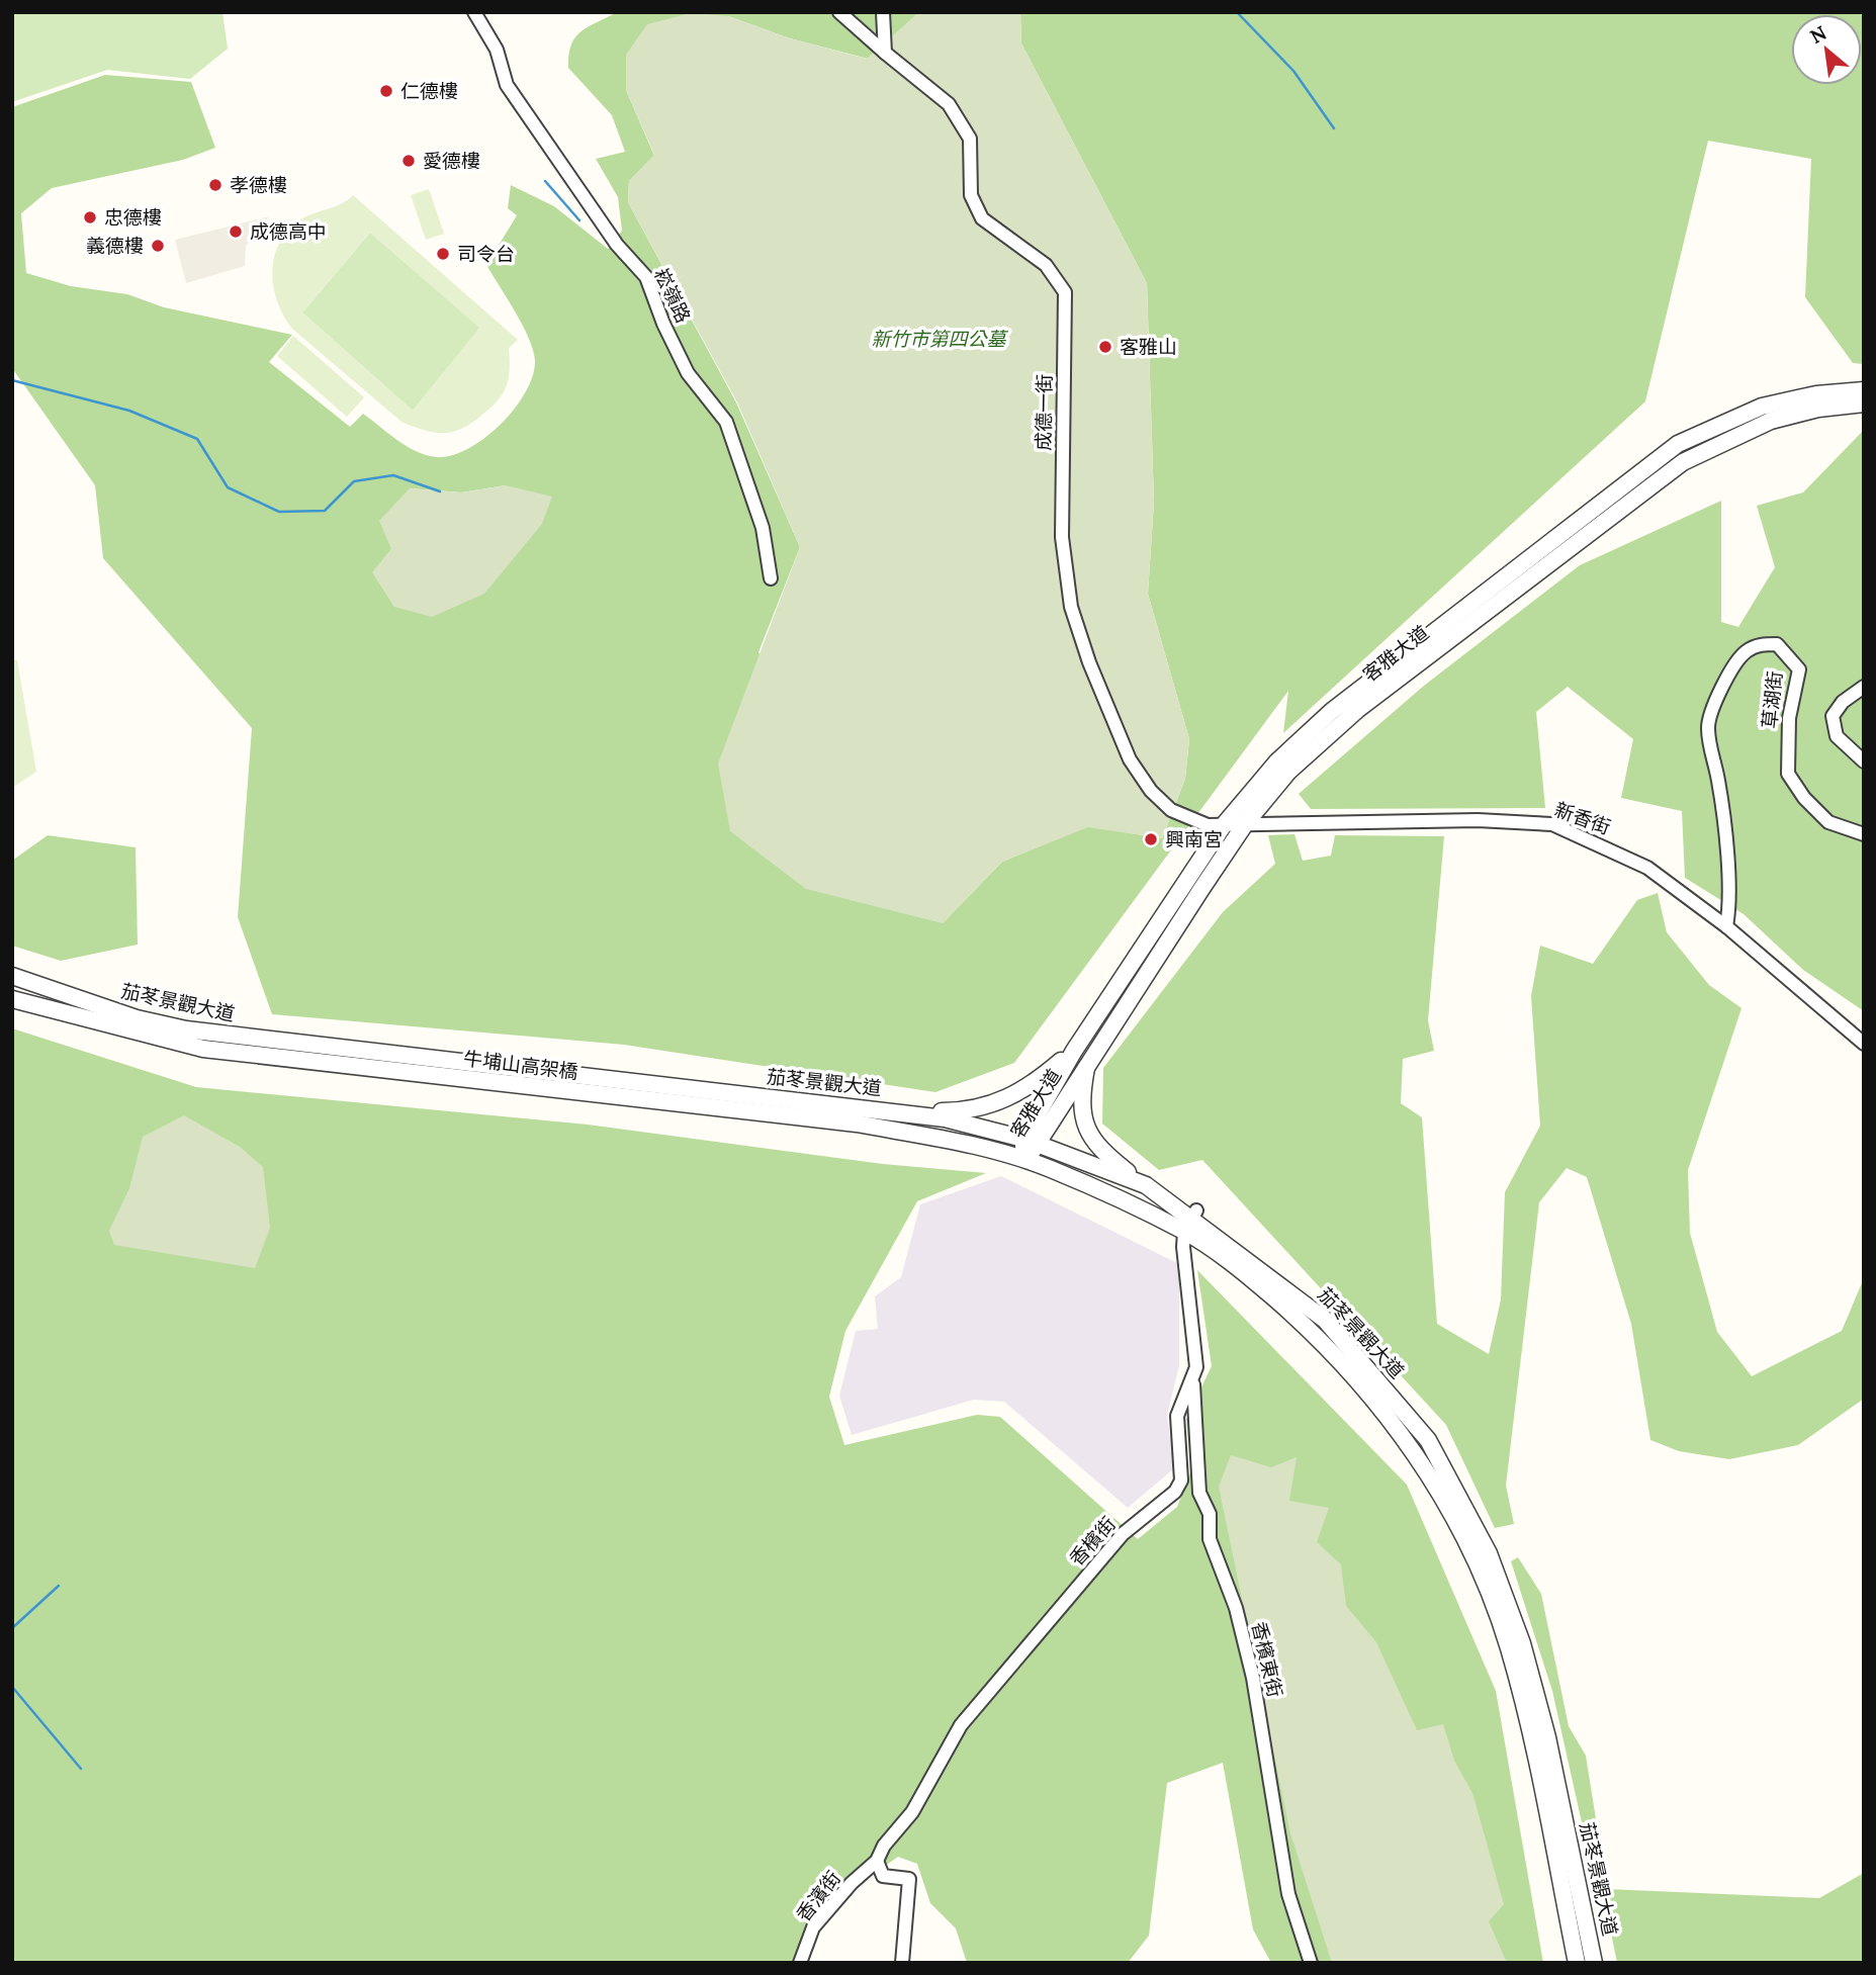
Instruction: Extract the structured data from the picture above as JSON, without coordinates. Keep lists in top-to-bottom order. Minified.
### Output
{"streets":{"street":["崧嶺路","成德一街","客雅大道","草湖街","新香街","茄苳景觀大道","牛埔山高架橋","香檳街","香檳東街","香濱街"]},"crossings":[["成德一街","客雅大道"],["成德一街","新香街"],["客雅大道","新香街"],["客雅大道","茄苳景觀大道"],["草湖街","新香街"],["茄苳景觀大道","牛埔山高架橋"],["茄苳景觀大道","香檳街"],["香檳街","香檳東街"],["香檳街","香濱街"]],"parks":["新竹市第四公墓"],"places":["仁德樓","愛德樓","孝德樓","忠德樓","成德高中","義德樓","司令台","客雅山","興南宮"],"north":"top left"}
